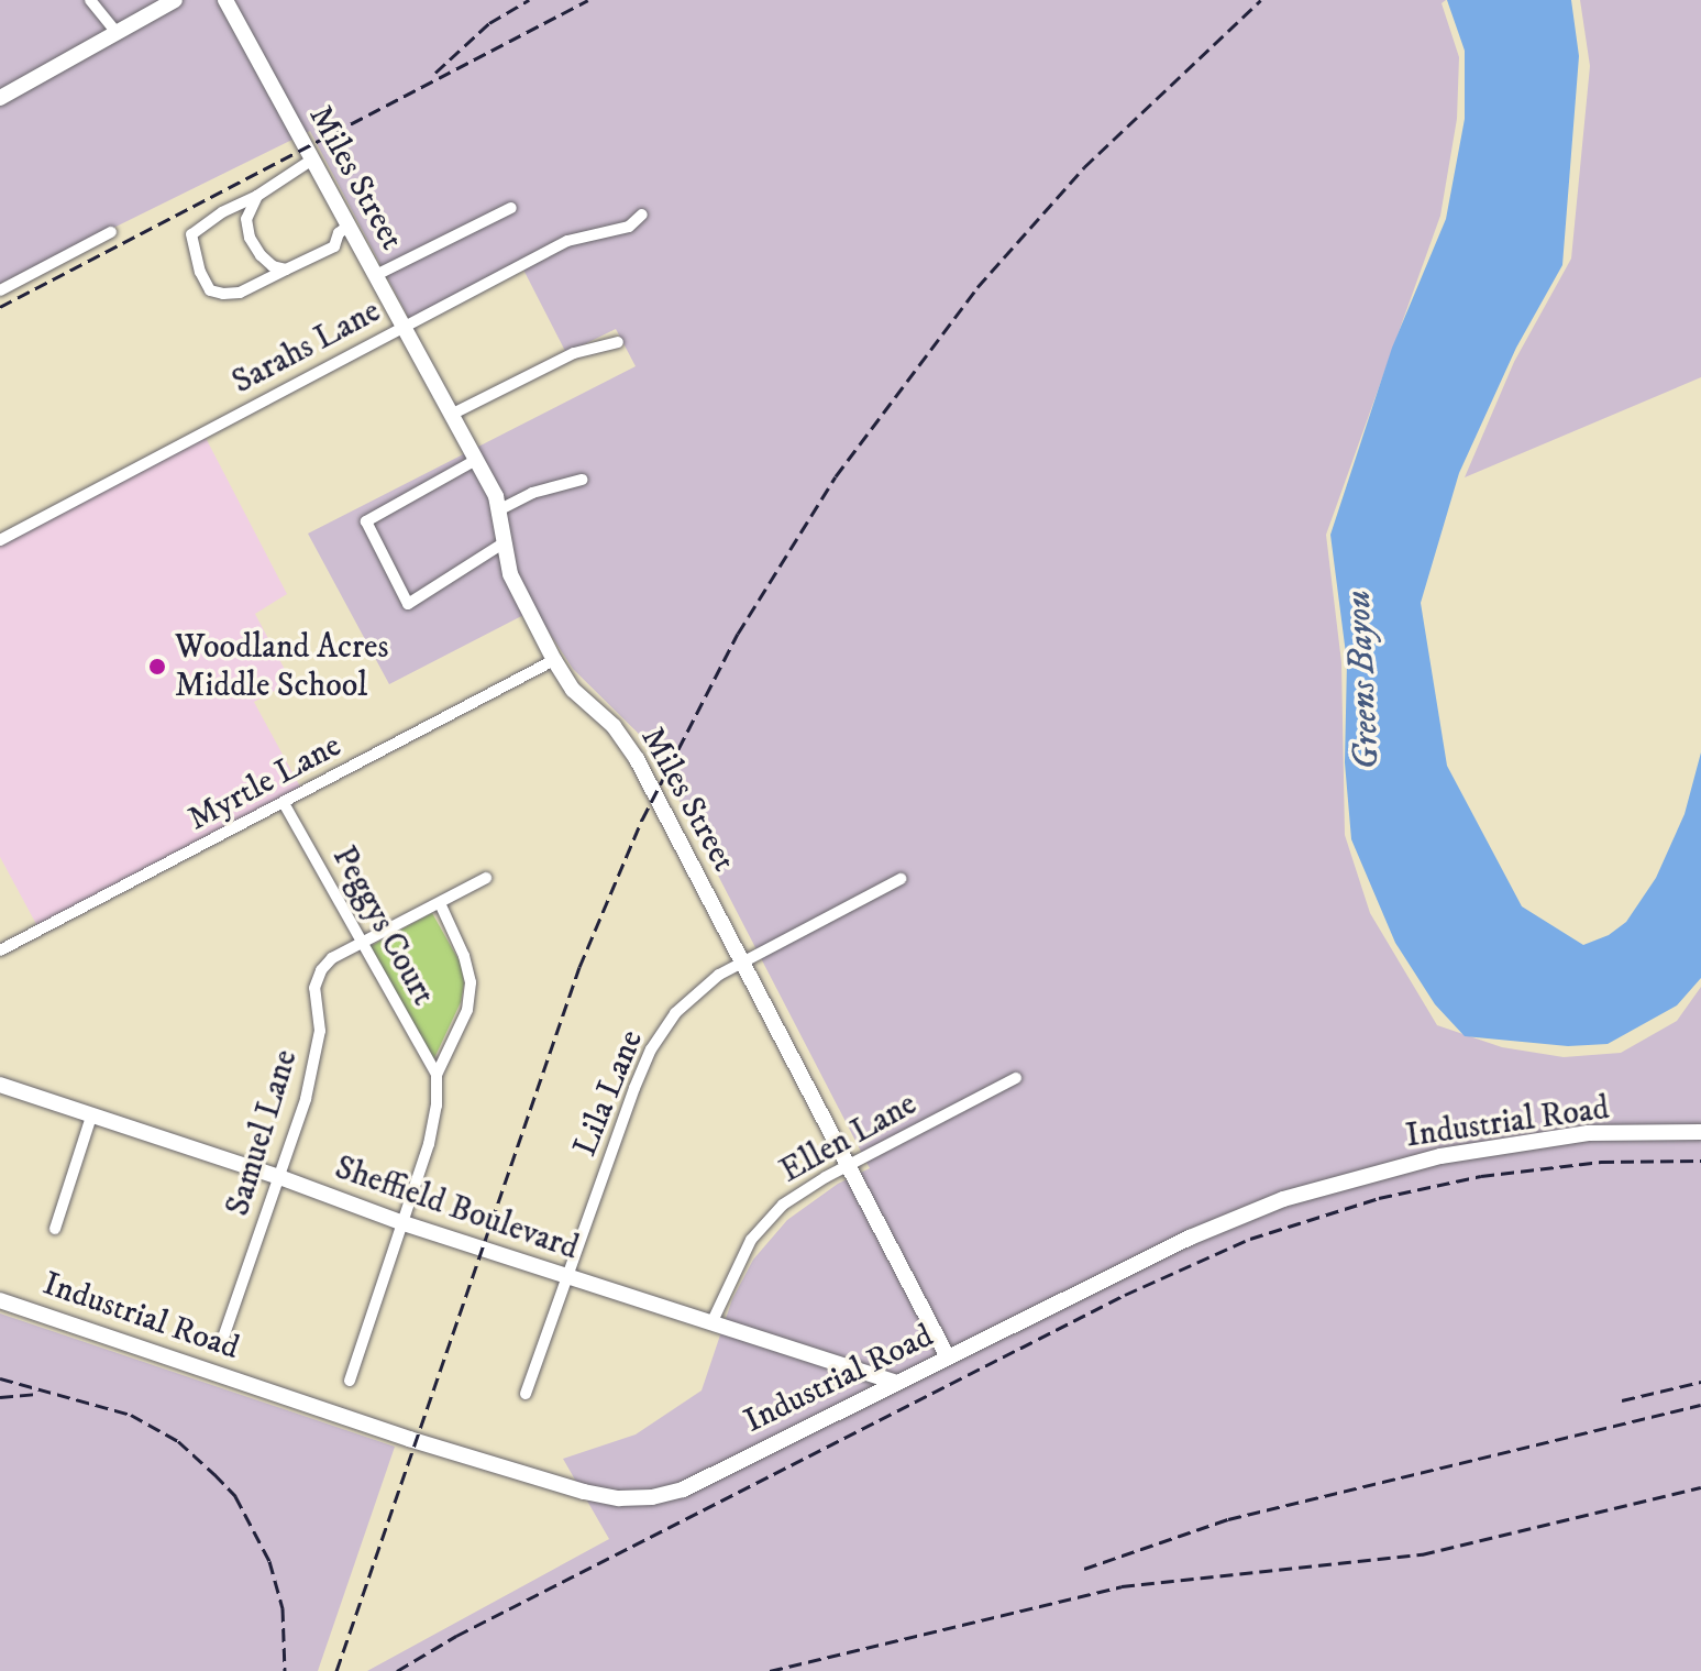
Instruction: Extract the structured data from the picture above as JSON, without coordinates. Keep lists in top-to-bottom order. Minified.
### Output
{"streets":{"street":["Miles Street","Sarahs Lane","Myrtle Lane","Peggys Court","Lila Lane","Industrial Road","Samuel Lane","Ellen Lane","Sheffield Boulevard"]},"crossings":[["Miles Street","Sarahs Lane"],["Miles Street","Myrtle Lane"],["Miles Street","Lila Lane"],["Miles Street","Industrial Road"],["Miles Street","Ellen Lane"],["Myrtle Lane","Peggys Court"],["Peggys Court","Samuel Lane"],["Lila Lane","Sheffield Boulevard"],["Industrial Road","Sheffield Boulevard"],["Samuel Lane","Sheffield Boulevard"],["Ellen Lane","Sheffield Boulevard"]],"water":["Greens Bayou"],"places":["Woodland Acres Middle School"]}
